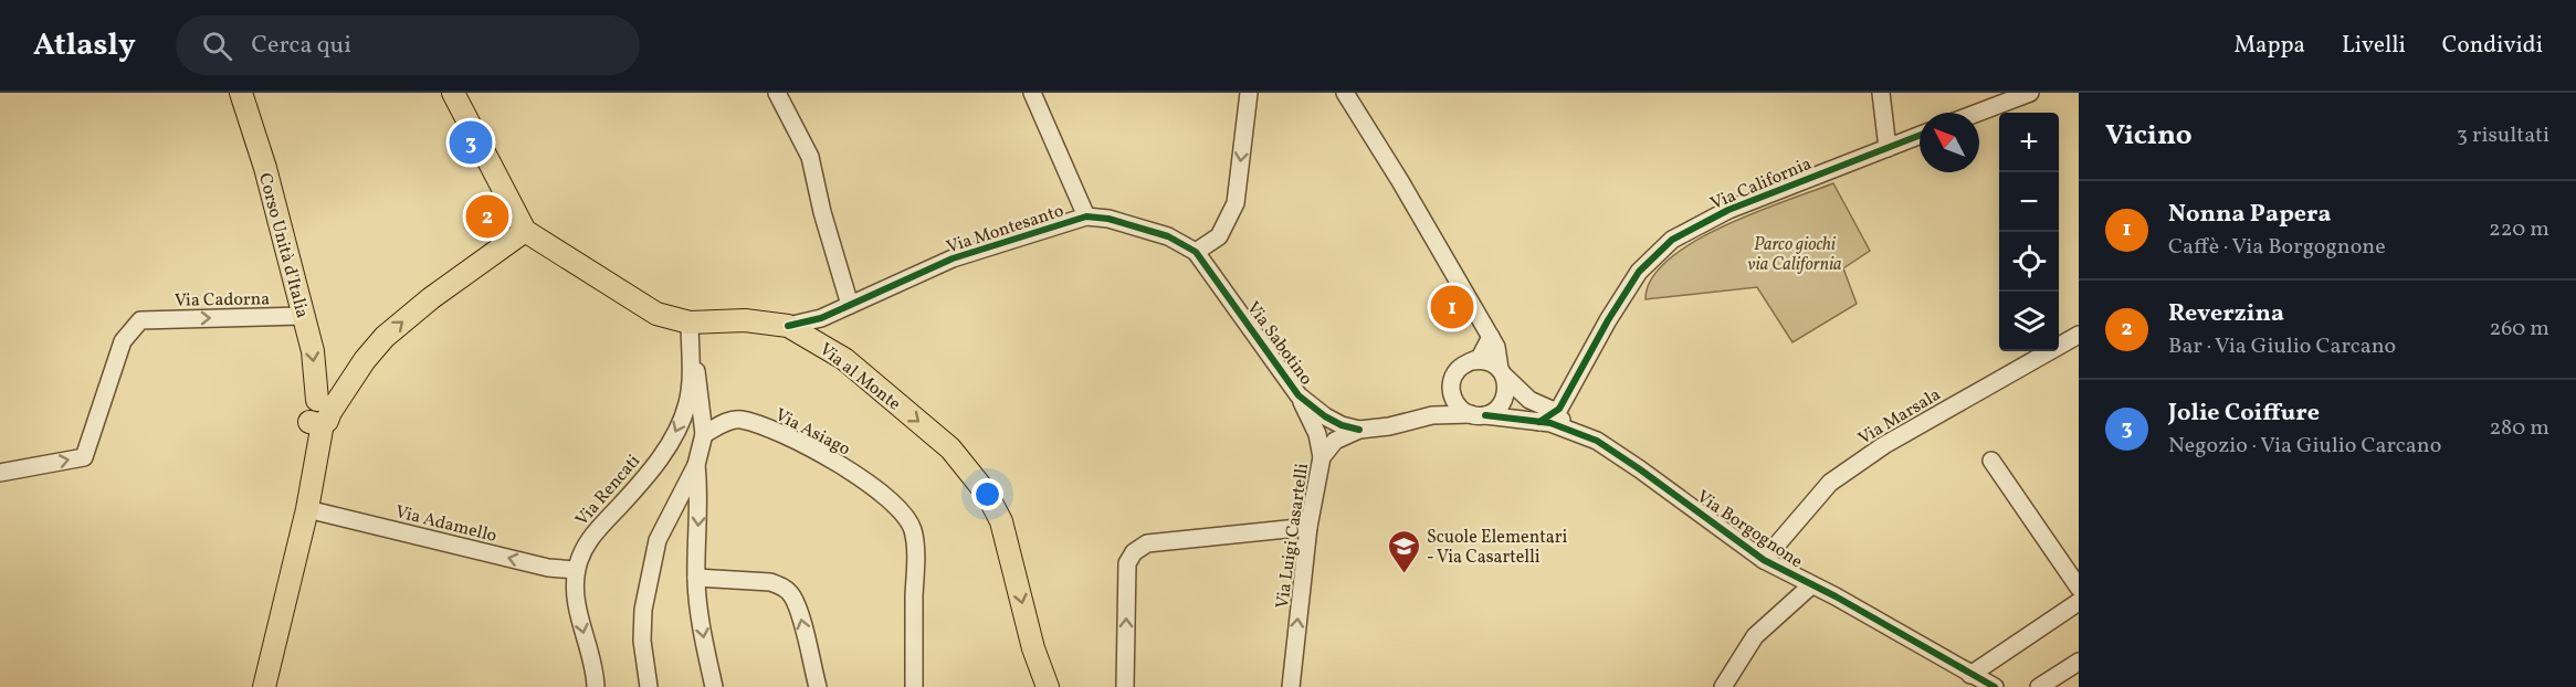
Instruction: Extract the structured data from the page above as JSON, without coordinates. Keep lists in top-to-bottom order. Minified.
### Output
{"streets":{"main road":["Corso Unità d'Italia","Via al Monte"],"street":["Via California","Via Montesanto","Via Cadorna","Via Sabotino","Via Marsala","Via Asiago","Via Rencati","Via Adamello","Via Borgognone","Via Luigi Casartelli"]},"crossings":[["Via California","Via Borgognone"],["Via Montesanto","Via Sabotino"],["Via Montesanto","Via al Monte"],["Corso Unità d'Italia","Via Cadorna"],["Via Sabotino","Via Borgognone"],["Via Sabotino","Via Luigi Casartelli"],["Via al Monte","Via Rencati"],["Via Marsala","Via Borgognone"],["Via Rencati","Via Adamello"]],"one_way":["Via Cadorna","Via al Monte","Via Adamello","Via Luigi Casartelli"],"parks":["Parco giochi via California"],"places":{"school or university":["Scuole Elementari - Via Casartelli"]},"north":"top left","page":{"header":"Atlasly","search":"Cerca qui","nav":["Mappa","Livelli","Condividi"],"heading":["Vicino","3 risultati"],"map_buttons":["+","−"],"pins":["3","2","1"],"list":[{"mark":"1","name":"Nonna Papera","note":"Caffè · Via Borgognone","value":"220 m"},{"mark":"2","name":"Reverzina","note":"Bar · Via Giulio Carcano","value":"260 m"},{"mark":"3","name":"Jolie Coiffure","note":"Negozio · Via Giulio Carcano","value":"280 m"}]}}
